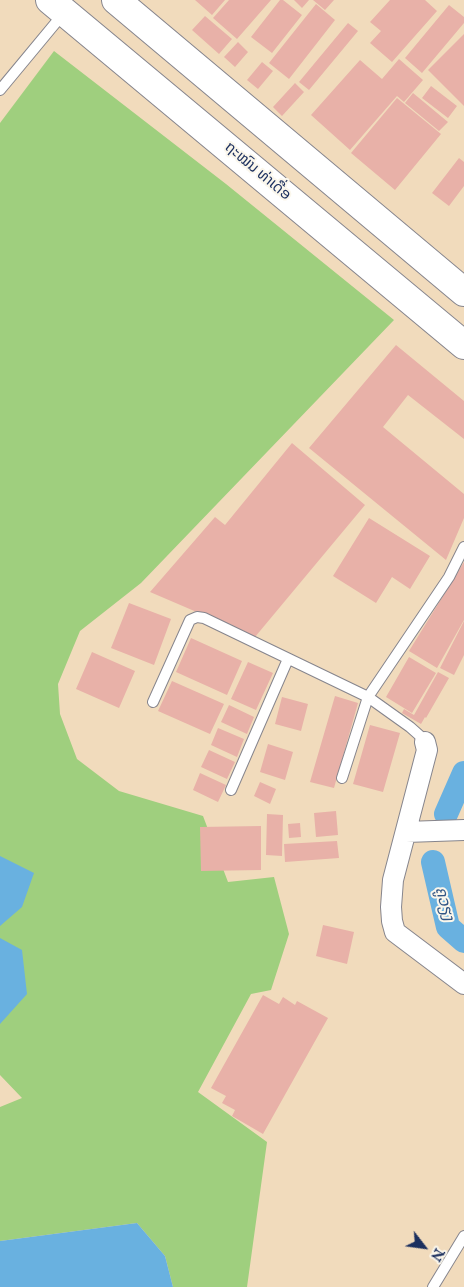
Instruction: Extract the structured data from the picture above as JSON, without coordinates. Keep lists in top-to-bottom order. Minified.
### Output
{"streets":{"main road":["ຖະໝົນ ທ່າເດື່ອ"]},"water":["ຄູວຽງ"],"north":"bottom right"}
